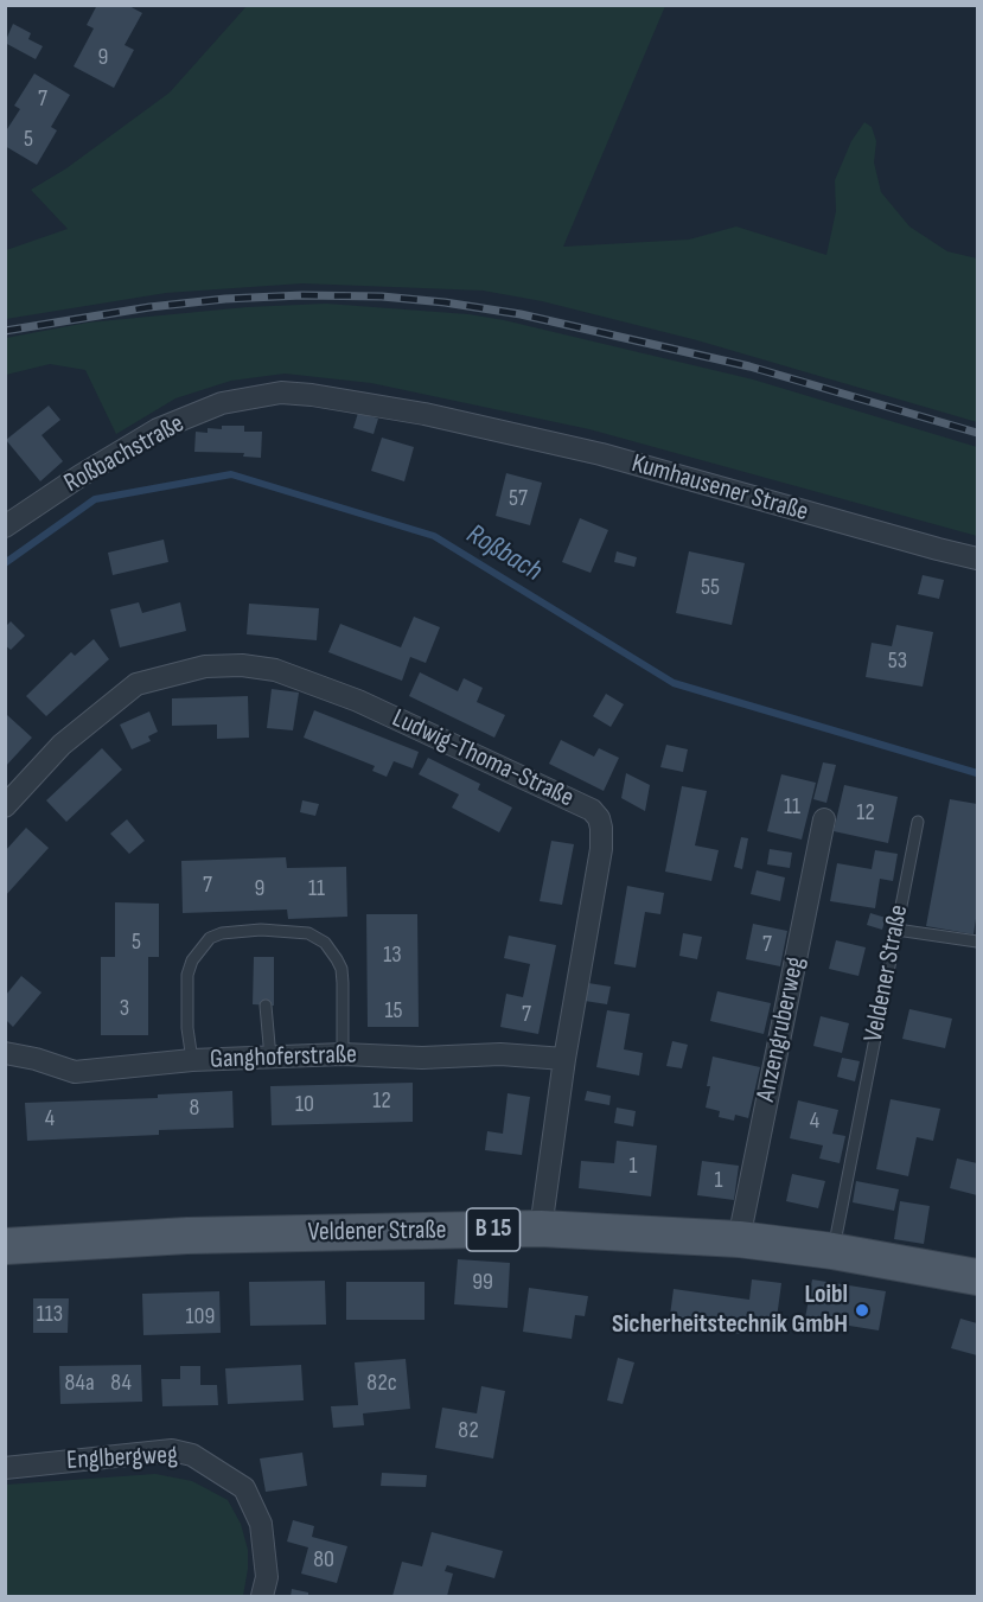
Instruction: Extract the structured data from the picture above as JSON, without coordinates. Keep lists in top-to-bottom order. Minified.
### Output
{"streets":{"main road":["Veldener Straße","B 15"],"street":["Roßbachstraße","Kumhausener Straße","Ludwig-Thoma-Straße","Anzengruberweg","Ganghoferstraße","Englbergweg"]},"crossings":[["Roßbachstraße","Kumhausener Straße"],["Ludwig-Thoma-Straße","Veldener Straße"],["Ludwig-Thoma-Straße","Ganghoferstraße"],["Veldener Straße","Anzengruberweg"]],"water":["Roßbach"],"places":["Loibl Sicherheitstechnik GmbH"],"house_numbers":["9","7","5","57","55","53","11","12","7","9","11","5","7","13","3","15","7","12","10","8","4","4","1","1","99","113","109","84a","84","82c","82","80"]}
